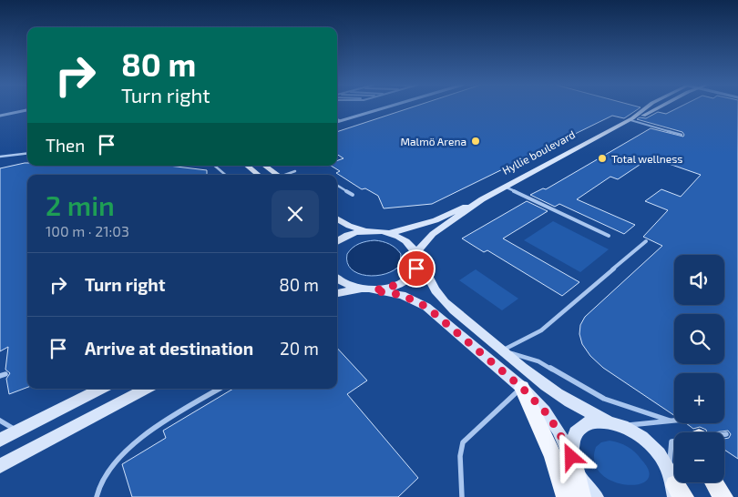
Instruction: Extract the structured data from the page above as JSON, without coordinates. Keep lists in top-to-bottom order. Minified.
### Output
{"streets":{"street":["Hyllie boulevard"]},"places":["Malmö Arena","Total wellness"],"page":{"turn":["80 m","Turn right"],"then":"Then","heading":["2 min","100 m · 21:03"],"list":[{"name":"Turn right","value":"80 m"},{"name":"Arrive at destination","value":"20 m"}],"map_buttons":["+","−"]}}
